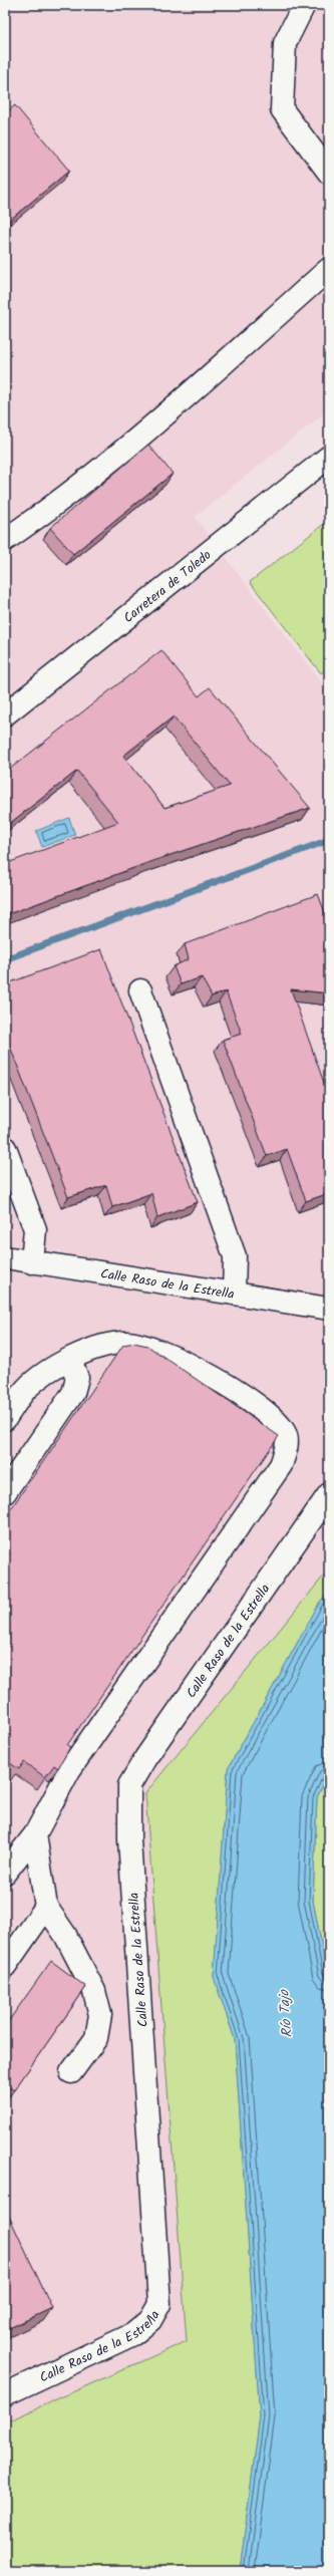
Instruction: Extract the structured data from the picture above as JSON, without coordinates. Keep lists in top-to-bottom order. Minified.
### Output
{"streets":{"street":["Carretera de Toledo","Calle Raso de la Estrella"]},"water":["Río Tajo"]}
